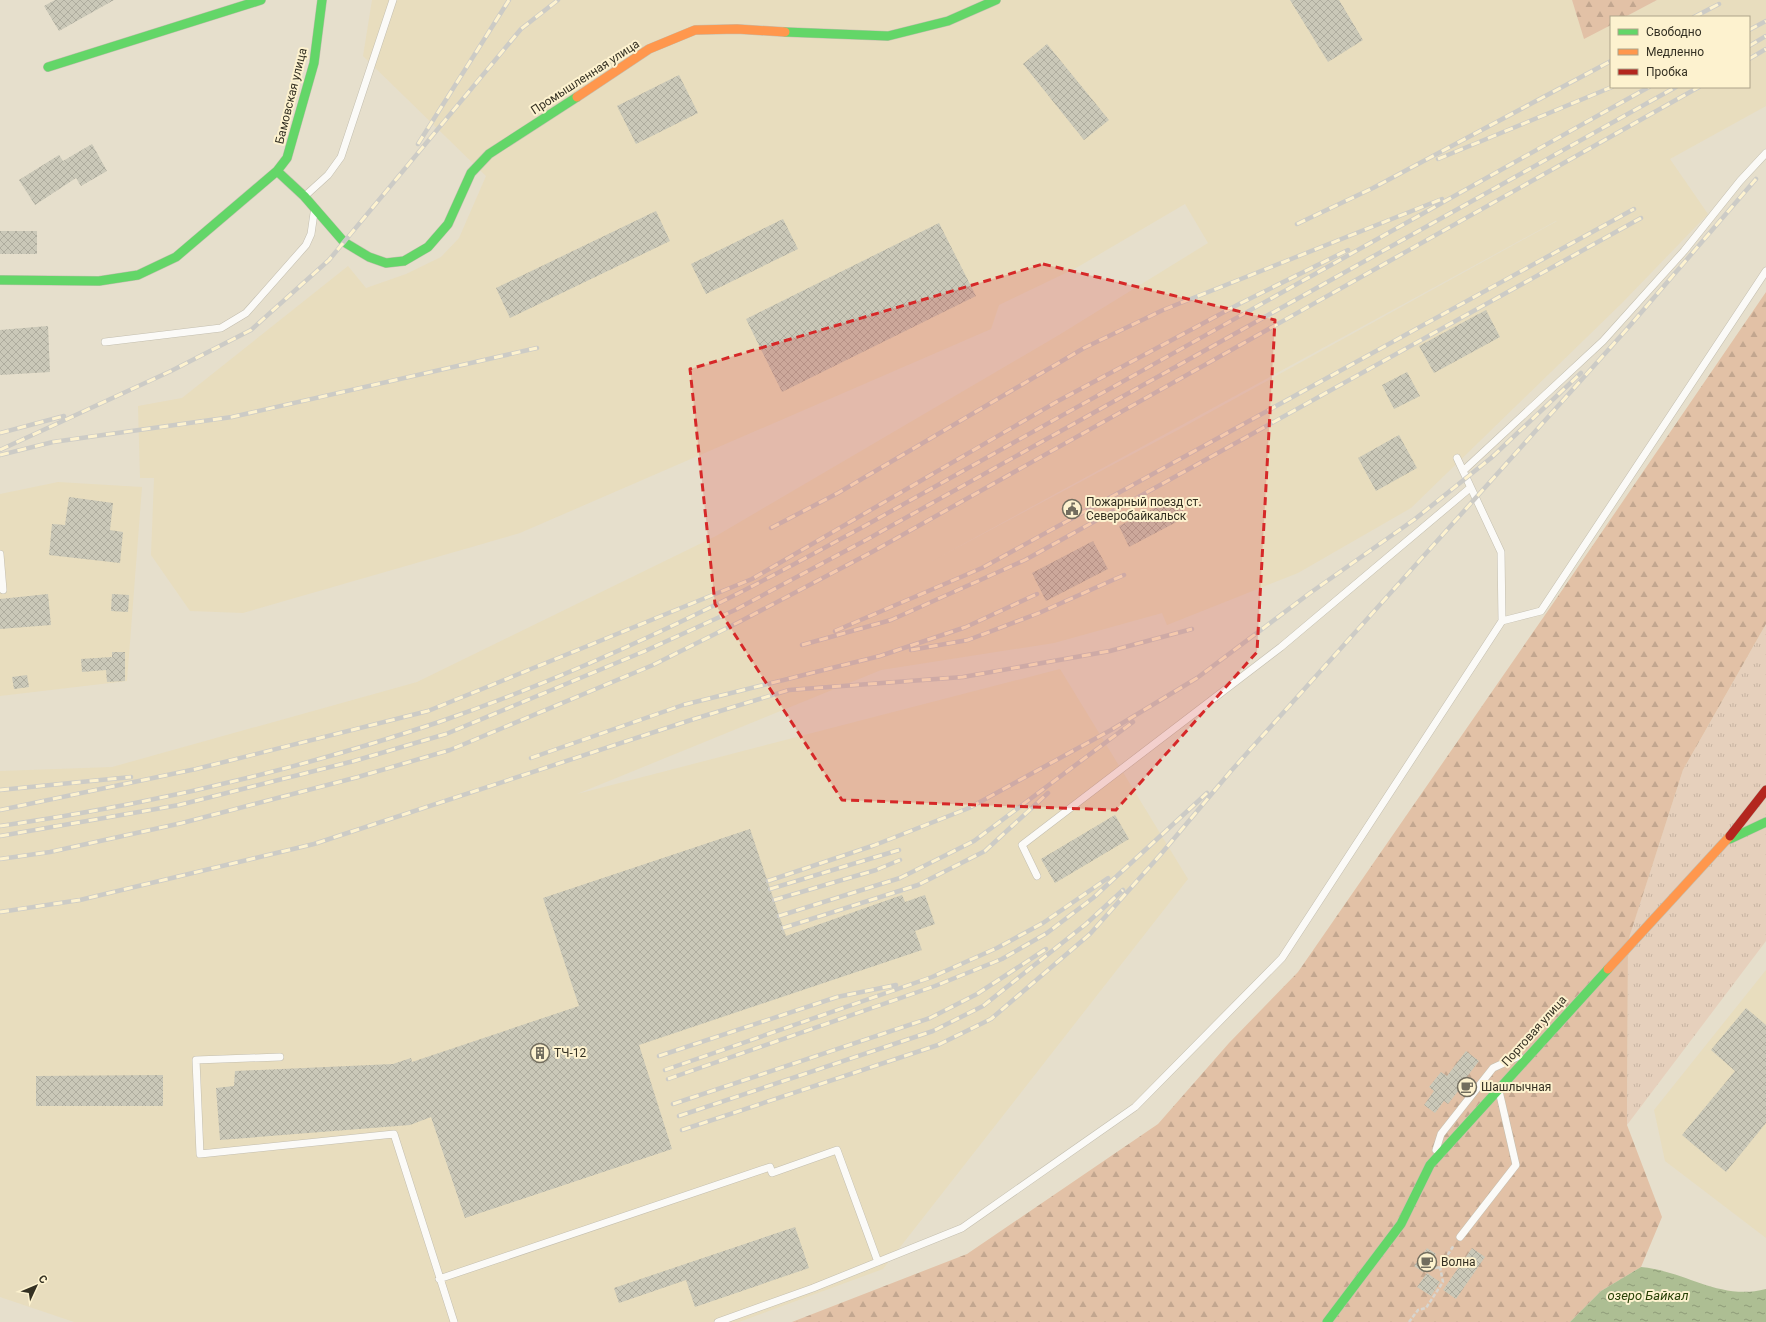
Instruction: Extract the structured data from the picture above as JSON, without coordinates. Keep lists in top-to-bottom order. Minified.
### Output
{"streets":{"street":["Промышленная улица","Бамовская улица","Портовая улица"]},"crossings":[["Промышленная улица","Бамовская улица"]],"water":["озеро Байкал"],"places":{"public building":["Пожарный поезд ст. Северобайкальск"],"building":["ТЧ-12"],"cafe":["Шашлычная","Волна"]},"legend":["Свободно","Медленно","Пробка"],"north":"top right"}
